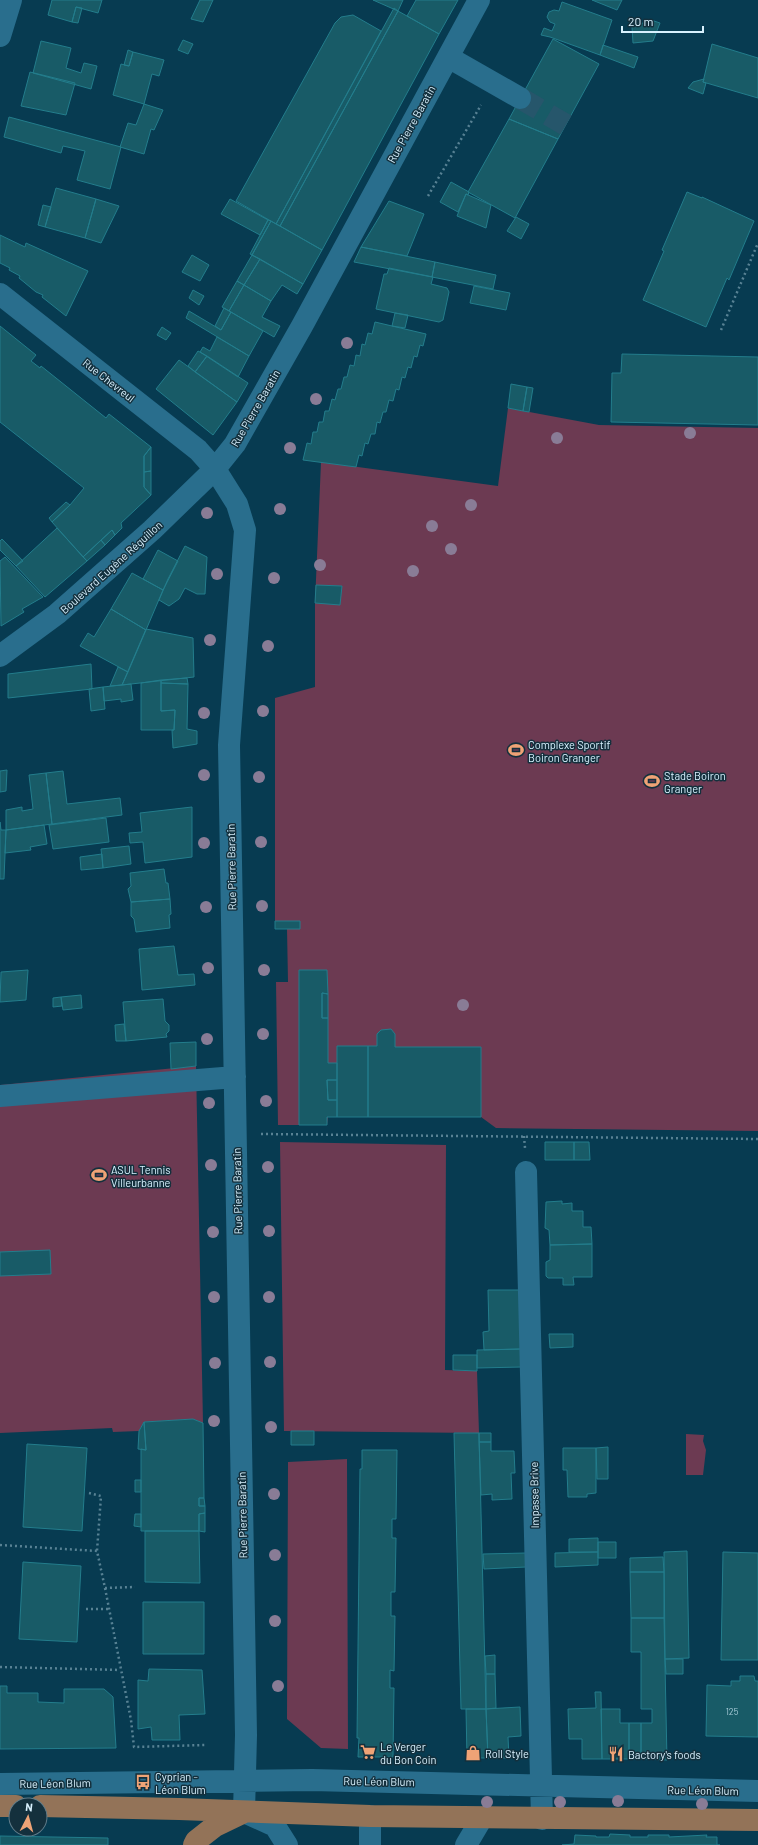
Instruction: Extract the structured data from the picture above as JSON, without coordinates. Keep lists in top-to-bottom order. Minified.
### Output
{"streets":{"main road":["Rue Léon Blum"],"street":["Rue Pierre Baratin","Rue Chevreul","Boulevard Eugène Réguillon","Impasse Brive"]},"crossings":[["Rue Pierre Baratin","Rue Chevreul"],["Rue Pierre Baratin","Boulevard Eugène Réguillon"],["Rue Pierre Baratin","Rue Léon Blum"],["Rue Chevreul","Boulevard Eugène Réguillon"],["Impasse Brive","Rue Léon Blum"]],"places":{"sports":["Complexe Sportif Boiron Granger","Stade Boiron Granger","ASUL Tennis Villeurbanne"],"supermarket":["Le Verger du Bon Coin"],"shop":["Roll Style"],"restaurant":["Bactory's foods"],"bus stop":["Cyprian - Léon Blum"]},"house_numbers":["125"],"scale_bar":"20 m","north":"top"}
